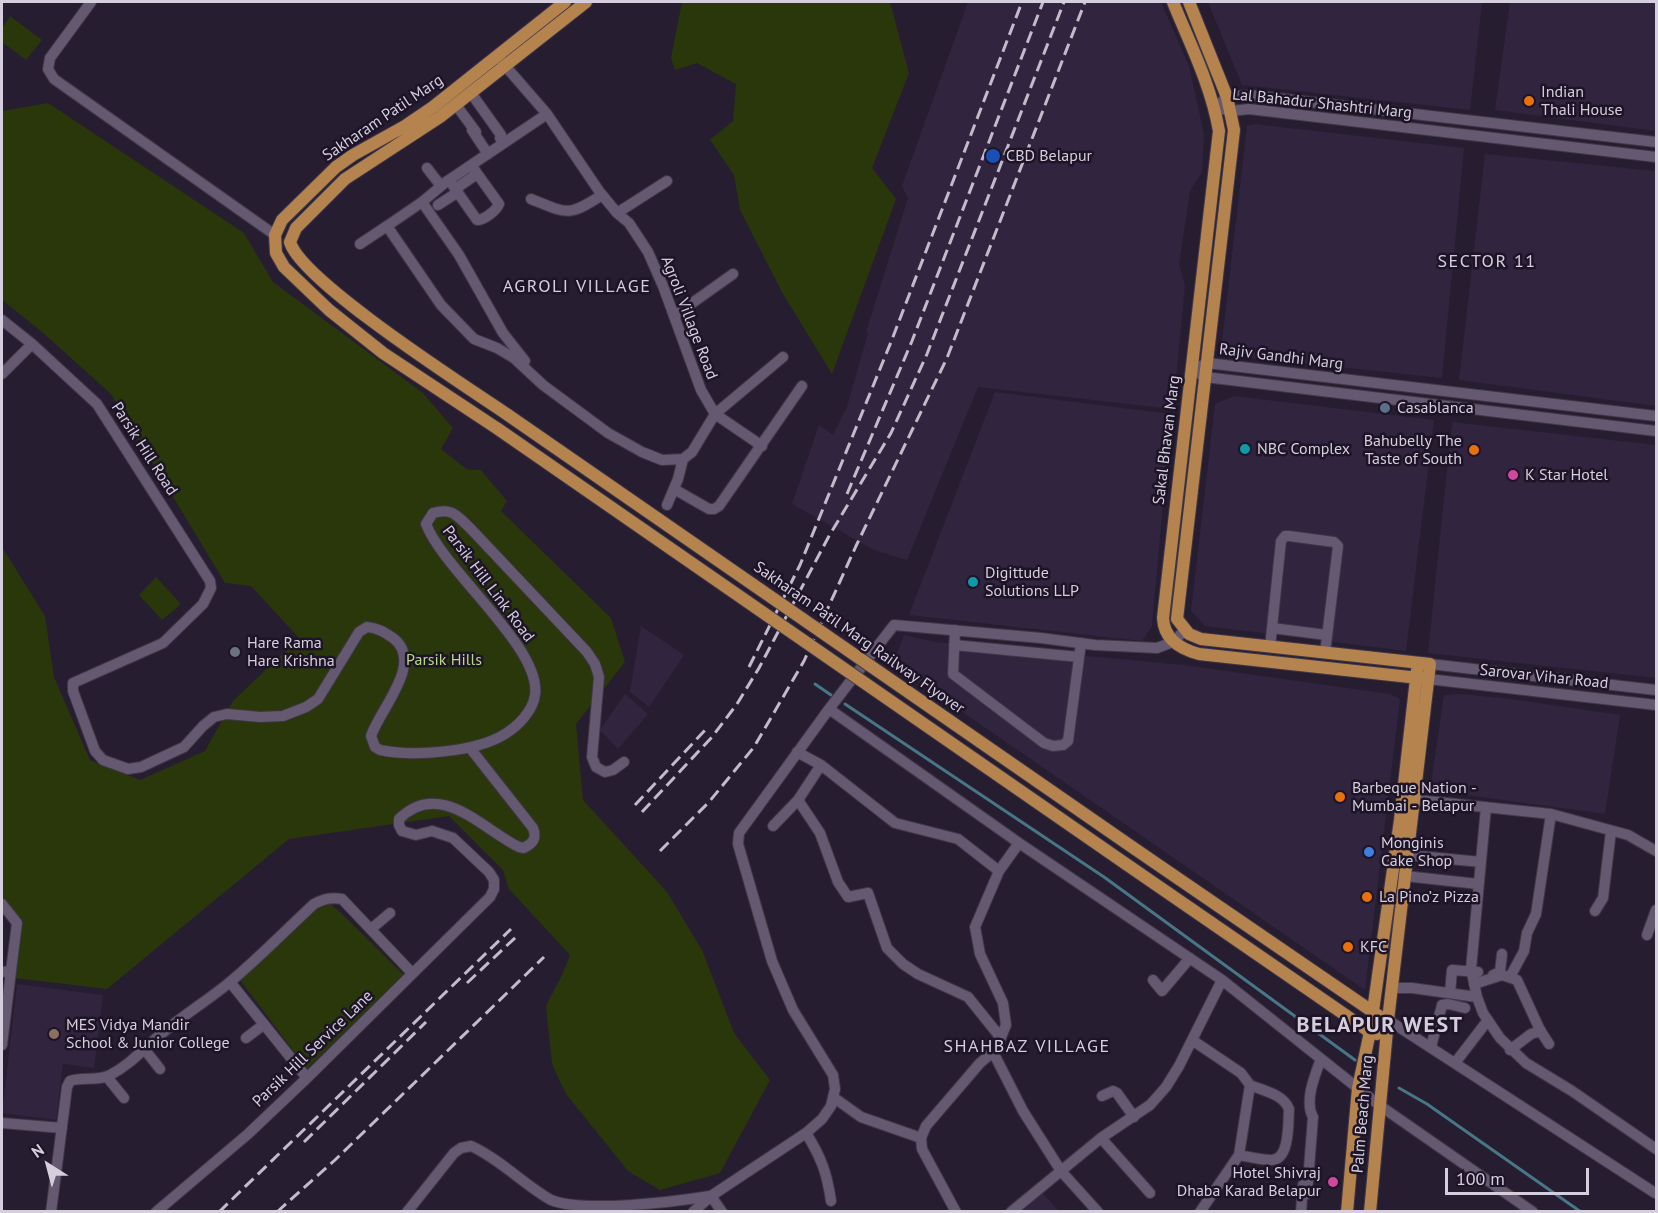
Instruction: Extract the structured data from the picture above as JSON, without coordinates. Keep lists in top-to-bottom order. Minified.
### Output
{"streets":{"main road":["Sakharam Patil Marg","Sakal Bhavan Marg","Sakharam Patil Marg Railway Flyover","Palm Beach Marg"],"street":["Lal Bahadur Shashtri Marg","Agroli Village Road","Rajiv Gandhi Marg","Parsik Hill Road","Parsik Hill Link Road","Sarovar Vihar Road","Parsik Hill Service Lane"]},"crossings":[["Lal Bahadur Shashtri Marg","Sakal Bhavan Marg"],["Sakharam Patil Marg","Agroli Village Road"],["Sakharam Patil Marg","Sakharam Patil Marg Railway Flyover"],["Rajiv Gandhi Marg","Sakal Bhavan Marg"],["Parsik Hill Road","Parsik Hill Link Road"],["Parsik Hill Link Road","Parsik Hill Service Lane"],["Sakharam Patil Marg Railway Flyover","Palm Beach Marg"]],"districts":["SECTOR 11","AGROLI VILLAGE","BELAPUR WEST","SHAHBAZ VILLAGE"],"parks":["Parsik Hills"],"places":["Indian Thali House","CBD Belapur","Casablanca","NBC Complex","Bahubelly The Taste of South","K Star Hotel","Digittude Solutions LLP","Hare Rama Hare Krishna","Barbeque Nation - Mumbai - Belapur","Monginis Cake Shop","La Pino’z Pizza","KFC","MES Vidya Mandir School & Junior College","Hotel Shivraj Dhaba Karad Belapur"],"scale_bar":"100 m","north":"top left"}
